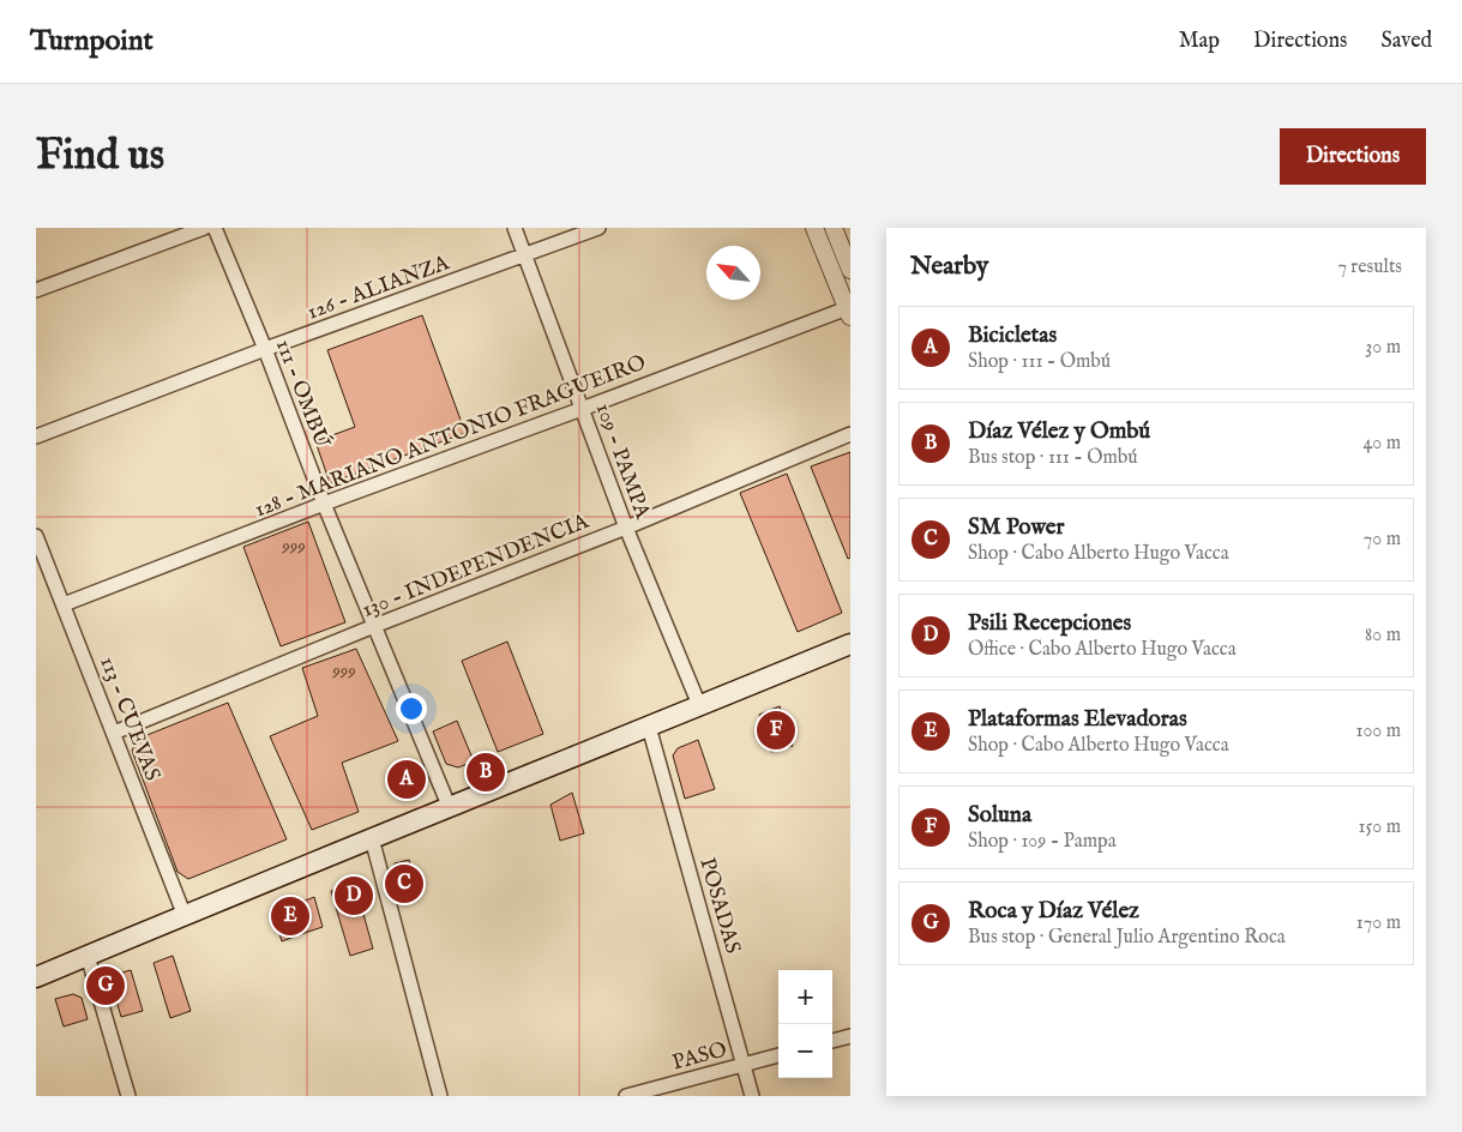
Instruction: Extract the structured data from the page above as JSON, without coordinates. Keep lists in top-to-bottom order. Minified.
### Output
{"streets":{"street":["126 - ALIANZA","111 - OMBÚ","128 - MARIANO ANTONIO FRAGUEIRO","109 - PAMPA","130 - INDEPENDENCIA","113 - CUEVAS","POSADAS","PASO"]},"crossings":[["126 - ALIANZA","111 - OMBÚ"],["126 - ALIANZA","109 - PAMPA"],["111 - OMBÚ","128 - MARIANO ANTONIO FRAGUEIRO"],["111 - OMBÚ","130 - INDEPENDENCIA"],["128 - MARIANO ANTONIO FRAGUEIRO","109 - PAMPA"],["128 - MARIANO ANTONIO FRAGUEIRO","113 - CUEVAS"],["109 - PAMPA","130 - INDEPENDENCIA"],["130 - INDEPENDENCIA","113 - CUEVAS"],["POSADAS","PASO"]],"house_numbers":["999","999"],"north":"top left","page":{"header":"Turnpoint","nav":["Map","Directions","Saved"],"buttons":"Directions","title":"Find us","heading":["Nearby","7 results"],"list":[{"mark":"A","name":"Bicicletas","note":"Shop · 111 - Ombú","value":"30 m"},{"mark":"B","name":"Díaz Vélez y Ombú","note":"Bus stop · 111 - Ombú","value":"40 m"},{"mark":"C","name":"SM Power","note":"Shop · Cabo Alberto Hugo Vacca","value":"70 m"},{"mark":"D","name":"Psili Recepciones","note":"Office · Cabo Alberto Hugo Vacca","value":"80 m"},{"mark":"E","name":"Plataformas Elevadoras","note":"Shop · Cabo Alberto Hugo Vacca","value":"100 m"},{"mark":"F","name":"Soluna","note":"Shop · 109 - Pampa","value":"150 m"},{"mark":"G","name":"Roca y Díaz Vélez","note":"Bus stop · General Julio Argentino Roca","value":"170 m"}],"pins":["F","B","A","C","D","E","G"],"map_buttons":["+","−"]}}
